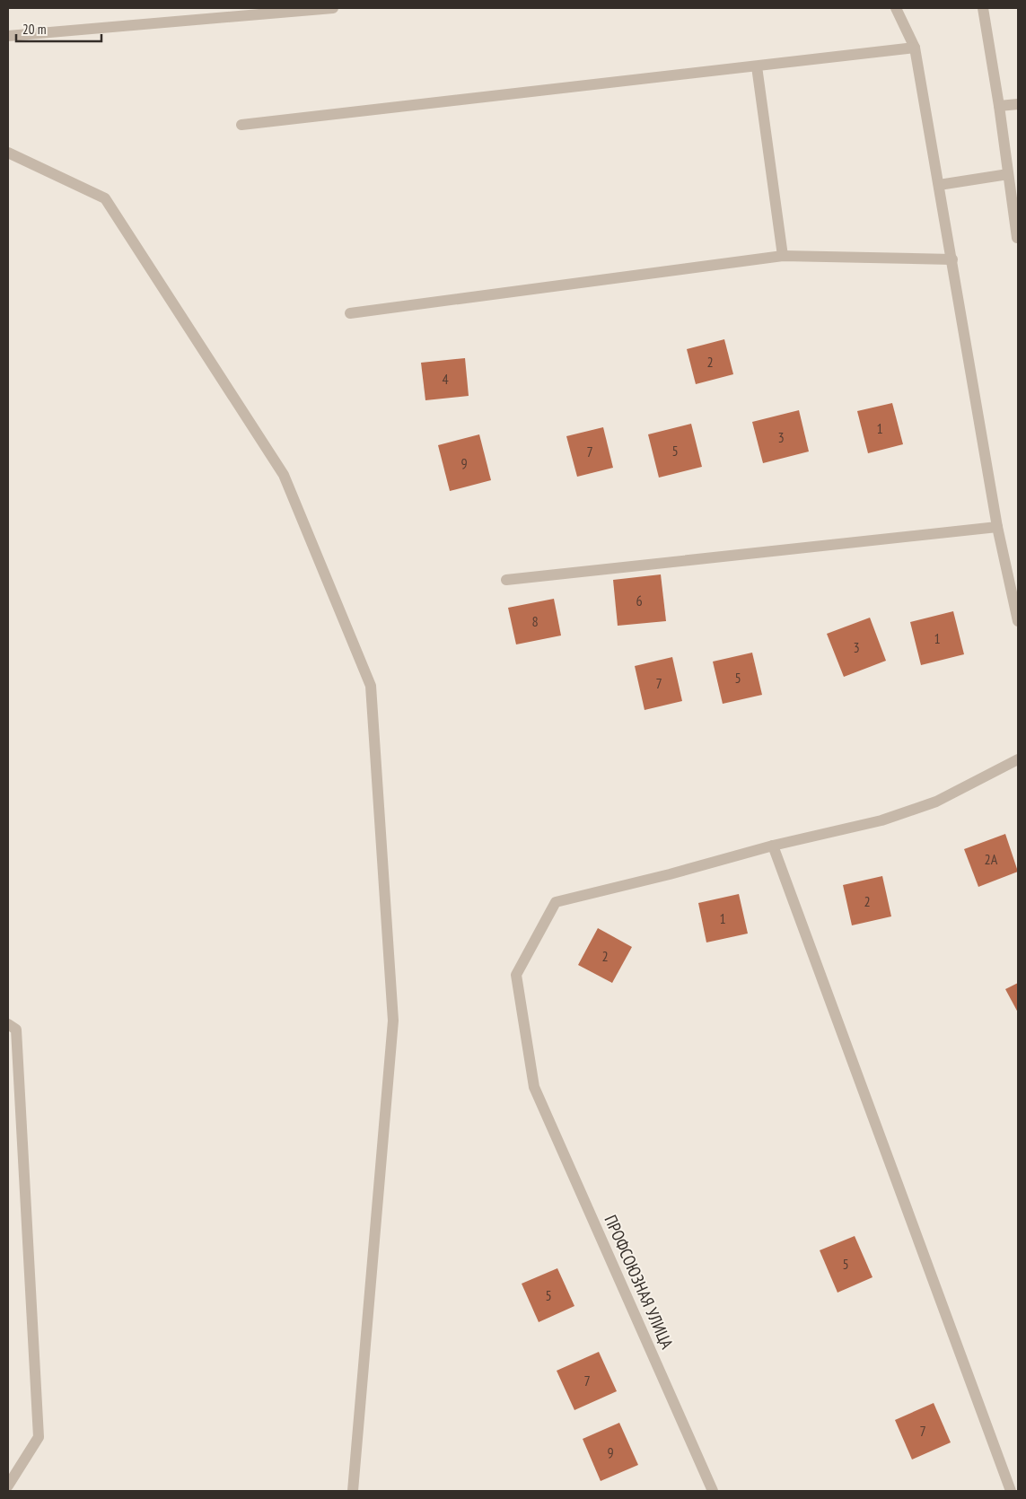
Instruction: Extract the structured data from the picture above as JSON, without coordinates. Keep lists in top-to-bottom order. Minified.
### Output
{"streets":{"street":["ПРОФСОЮЗНАЯ УЛИЦА"]},"house_numbers":["2","4","1","3","5","7","9","6","8","1","3","5","7","2А","2","1","2","5","5","7","7","9"],"scale_bar":"20 m"}
